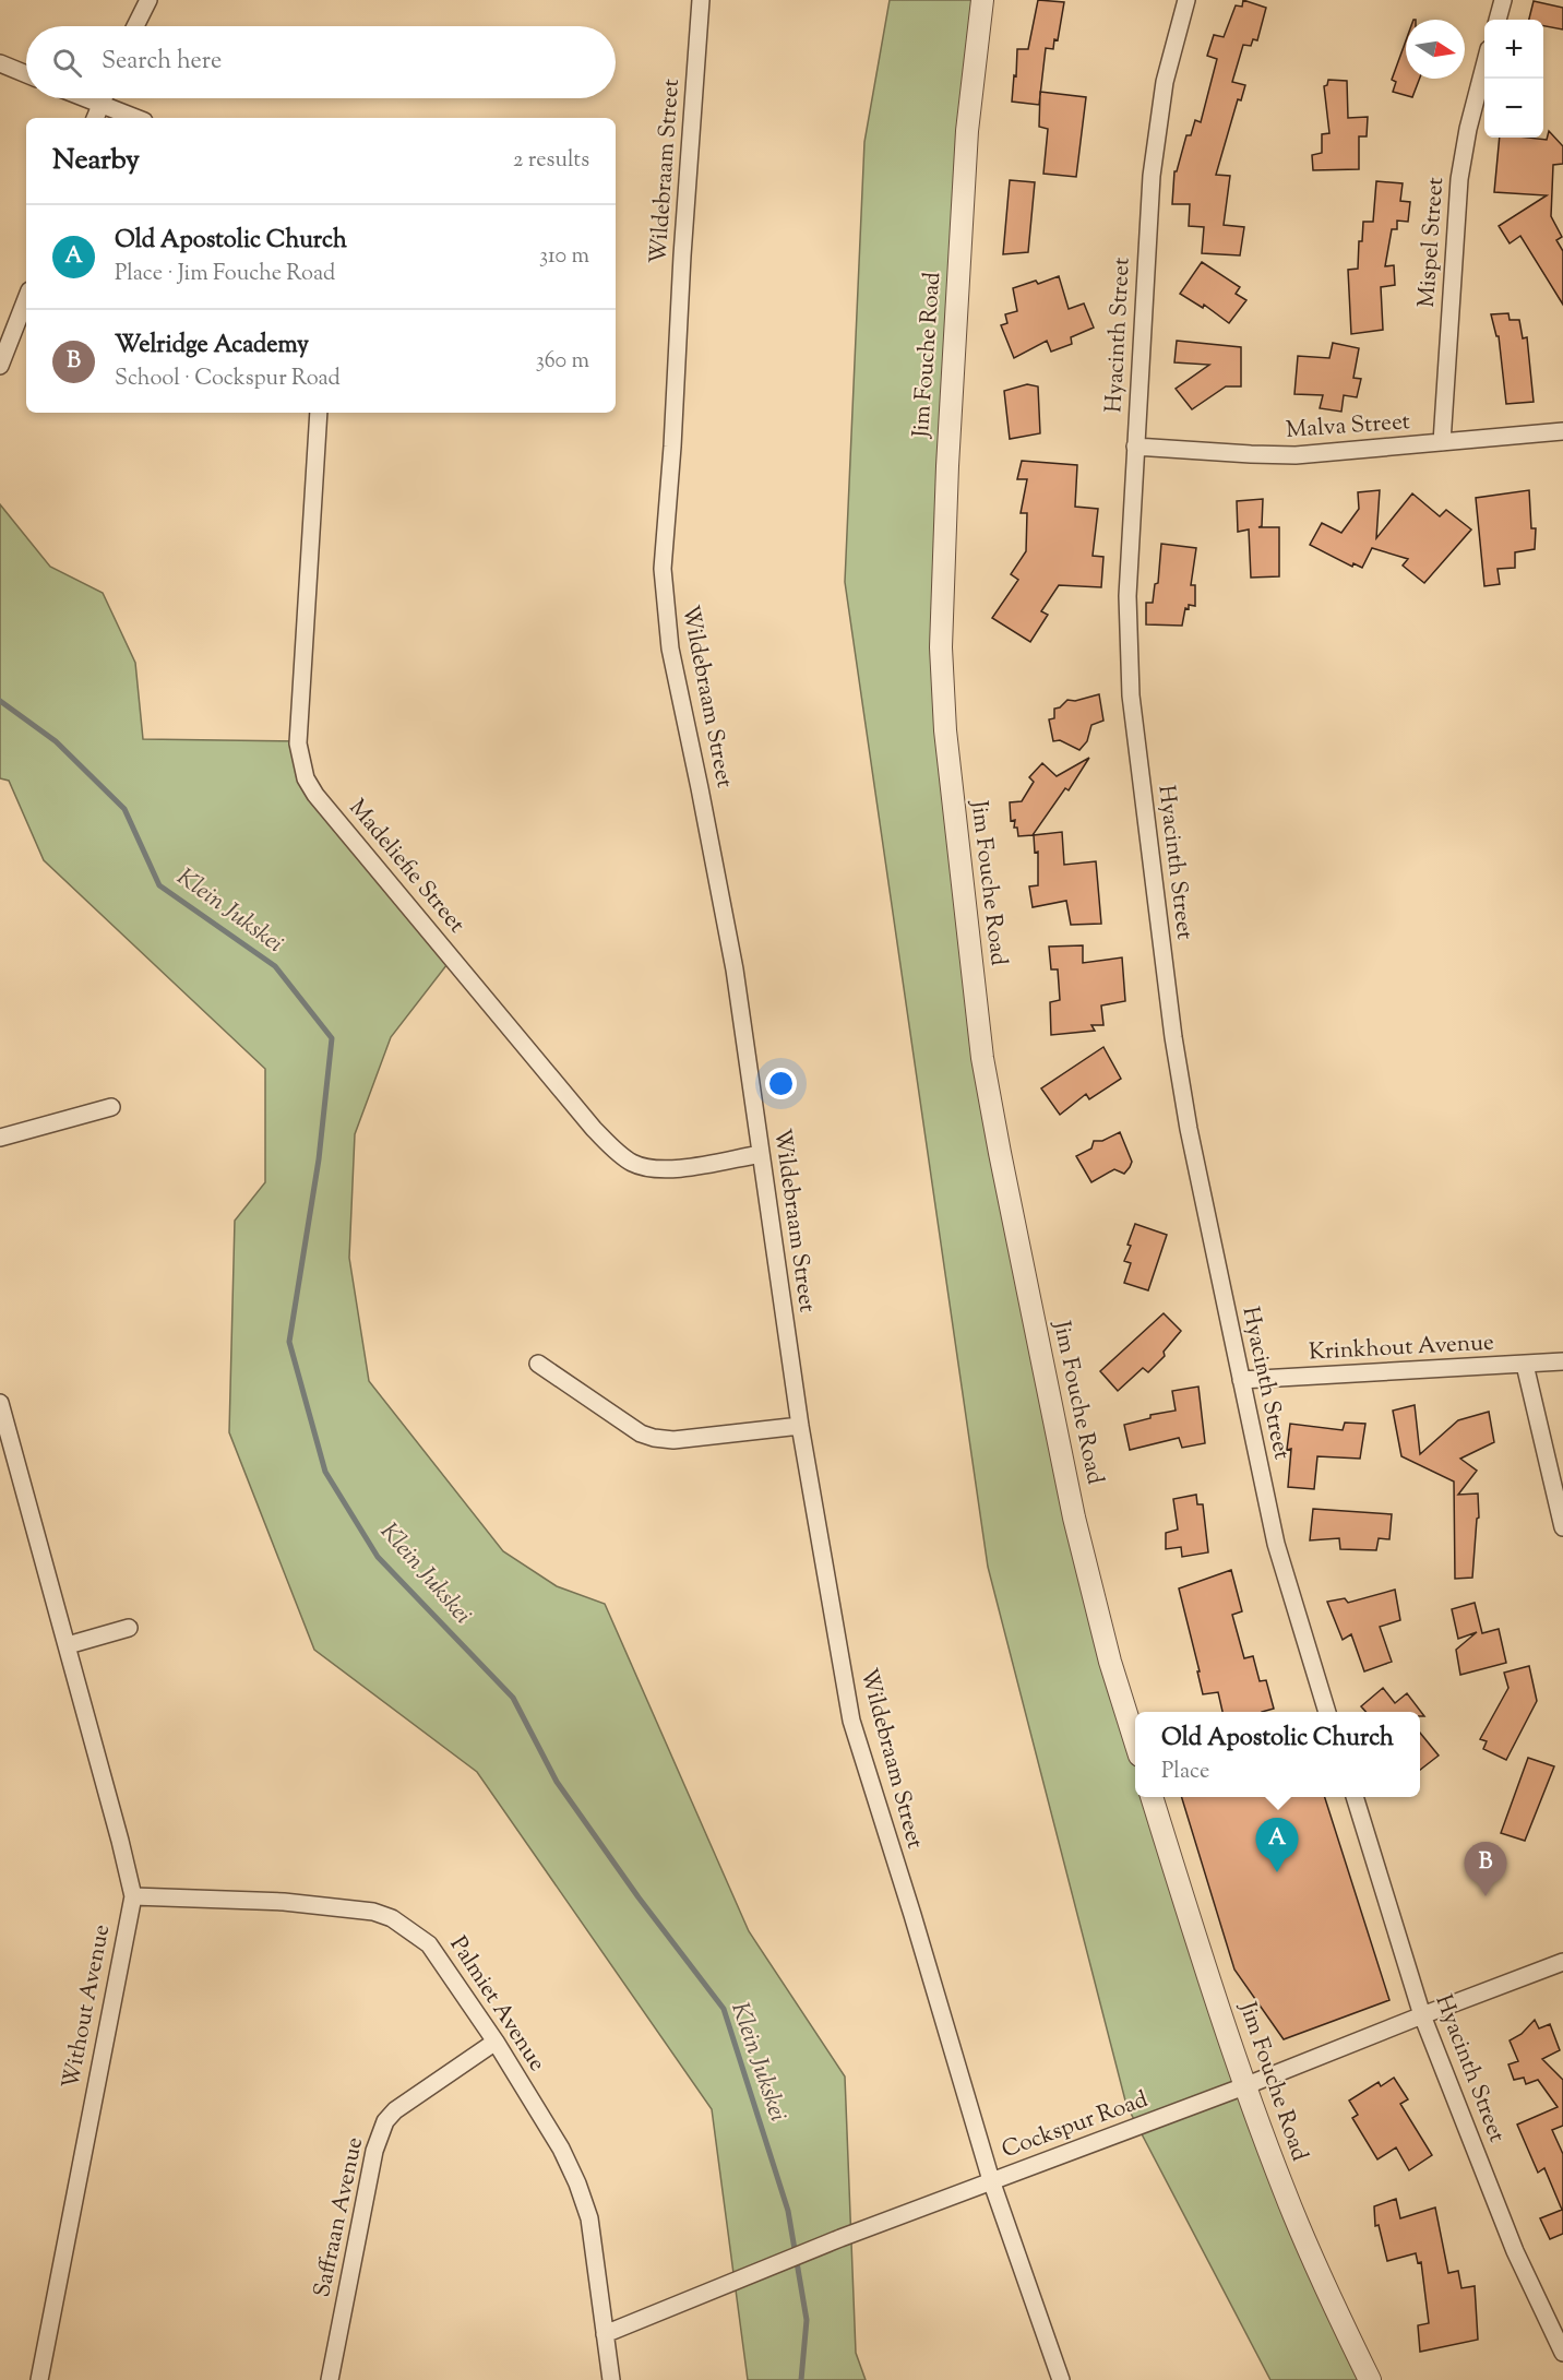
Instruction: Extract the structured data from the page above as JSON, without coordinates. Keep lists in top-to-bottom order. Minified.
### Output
{"streets":{"street":["Wildebraam Street","Mispel Street","Hyacinth Street","Jim Fouche Road","Malva Street","Madeliefie Street","Krinkhout Avenue","Palmiet Avenue","Without Avenue","Cockspur Road","Saffraan Avenue"]},"crossings":[["Wildebraam Street","Madeliefie Street"],["Wildebraam Street","Cockspur Road"],["Mispel Street","Malva Street"],["Hyacinth Street","Malva Street"],["Hyacinth Street","Krinkhout Avenue"],["Hyacinth Street","Cockspur Road"],["Jim Fouche Road","Cockspur Road"],["Palmiet Avenue","Without Avenue"],["Palmiet Avenue","Cockspur Road"],["Palmiet Avenue","Saffraan Avenue"]],"water":["Klein Jukskei"],"north":"right","page":{"map_buttons":["+","−"],"search":"Search here","heading":["Nearby","2 results"],"list":[{"mark":"A","name":"Old Apostolic Church","note":"Place · Jim Fouche Road","value":"310 m"},{"mark":"B","name":"Welridge Academy","note":"School · Cockspur Road","value":"360 m"}],"popup":["Old Apostolic Church","Place"],"pins":["A","B"]}}
